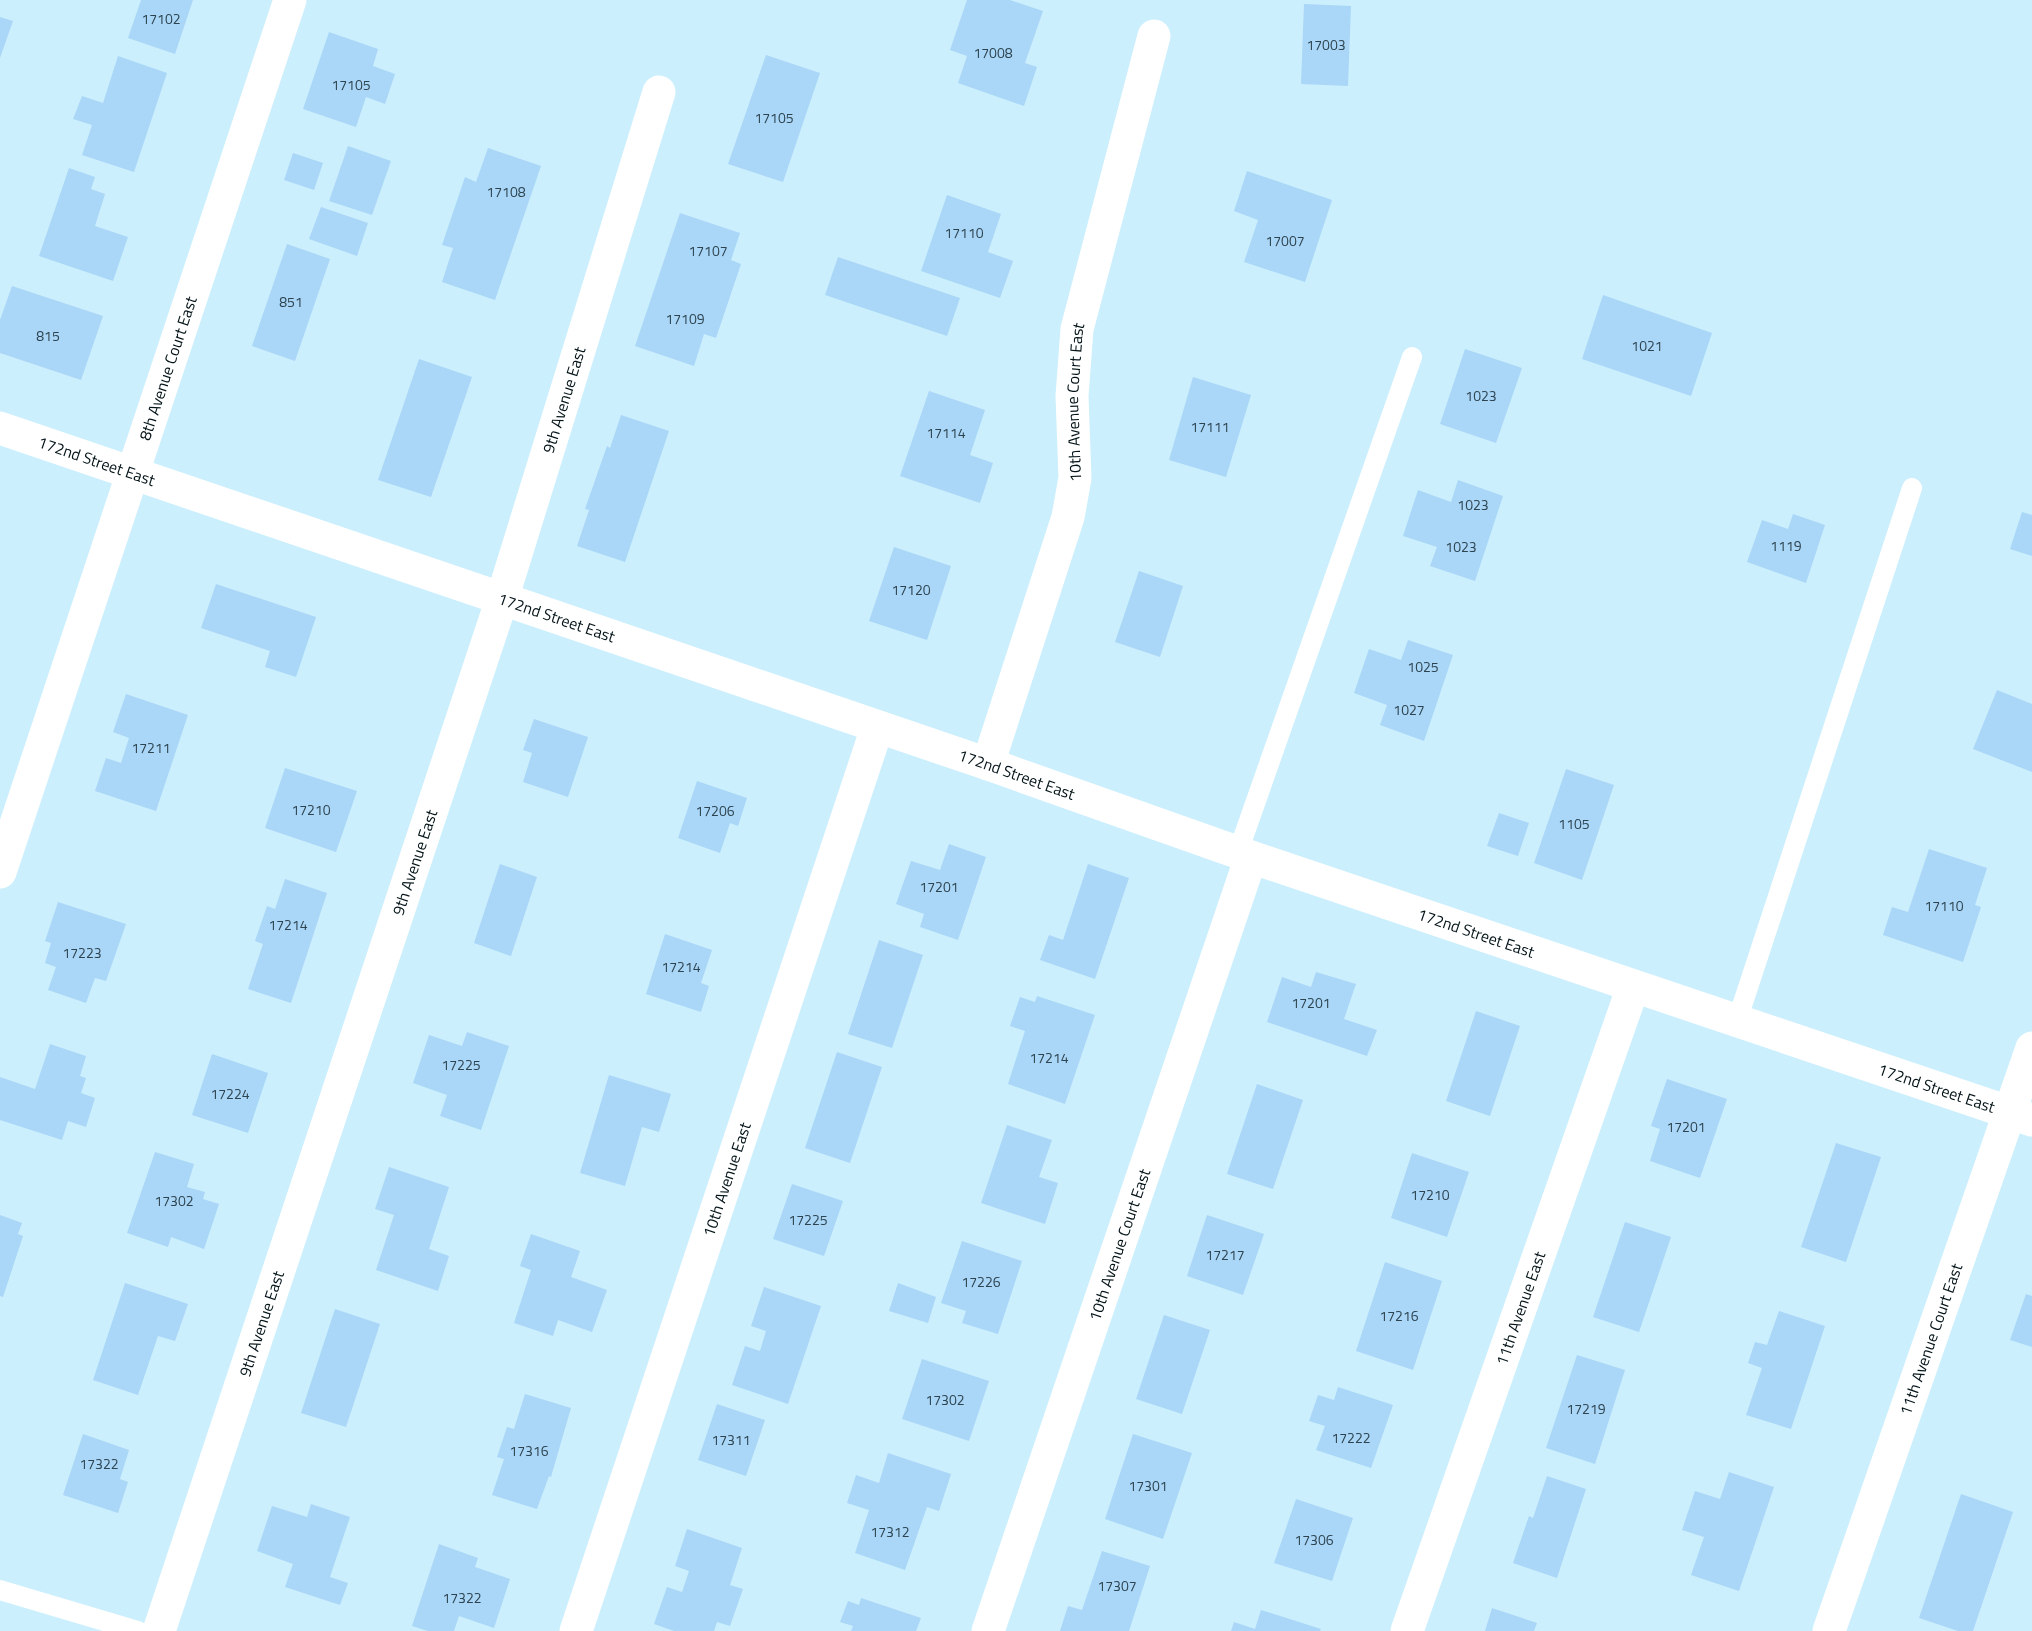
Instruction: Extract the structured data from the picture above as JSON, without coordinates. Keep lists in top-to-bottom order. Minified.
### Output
{"streets":{"street":["8th Avenue Court East","9th Avenue East","10th Avenue Court East","172nd Street East","10th Avenue East","11th Avenue East","11th Avenue Court East"]},"crossings":[["8th Avenue Court East","172nd Street East"],["9th Avenue East","172nd Street East"],["10th Avenue Court East","172nd Street East"],["172nd Street East","10th Avenue East"],["172nd Street East","11th Avenue East"],["172nd Street East","11th Avenue Court East"]],"house_numbers":["17102","17003","17008","17105","17105","17108","17110","17007","17107","851","17109","815","1021","1023","17111","17114","1023","1119","1023","17120","1025","1027","17211","17210","17206","1105","17201","17110","17214","17223","17214","17201","17214","17225","17224","17201","17210","17302","17225","17217","17226","17216","17302","17219","17222","17311","17316","17322","17301","17312","17306","17307","17322"]}
